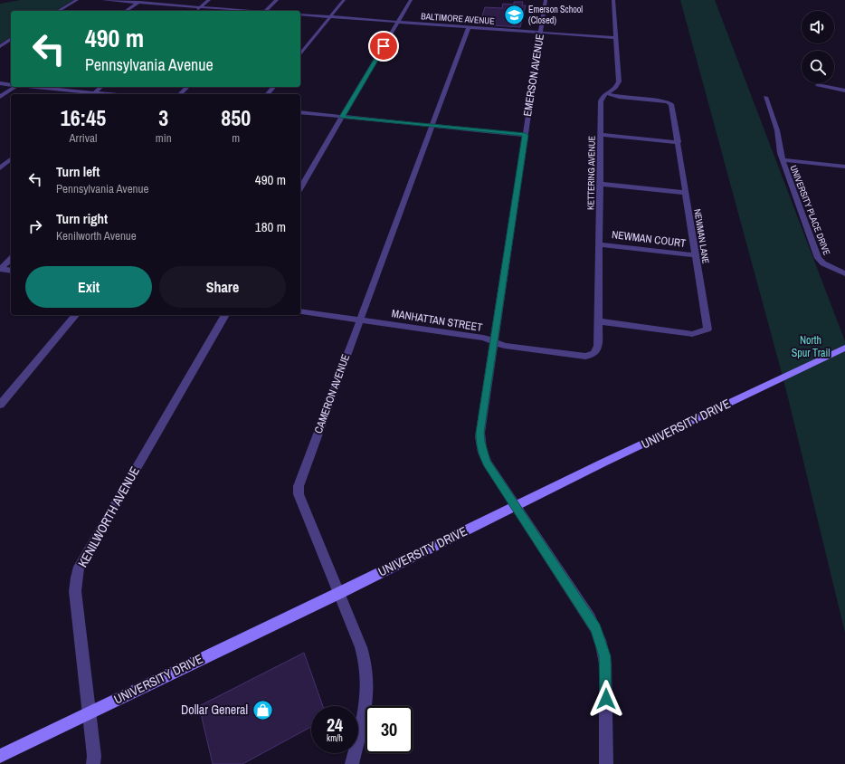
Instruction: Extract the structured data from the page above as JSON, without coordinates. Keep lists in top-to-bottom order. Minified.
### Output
{"streets":{"main road":["UNIVERSITY DRIVE"],"street":["BALTIMORE AVENUE","EMERSON AVENUE","KETTERING AVENUE","UNIVERSITY PLACE DRIVE","NEWMAN LANE","NEWMAN COURT","MANHATTAN STREET","CAMERON AVENUE","KENILWORTH AVENUE"]},"crossings":[["BALTIMORE AVENUE","EMERSON AVENUE"],["BALTIMORE AVENUE","CAMERON AVENUE"],["EMERSON AVENUE","MANHATTAN STREET"],["EMERSON AVENUE","UNIVERSITY DRIVE"],["KETTERING AVENUE","NEWMAN LANE"],["KETTERING AVENUE","NEWMAN COURT"],["KETTERING AVENUE","MANHATTAN STREET"],["NEWMAN LANE","NEWMAN COURT"],["MANHATTAN STREET","CAMERON AVENUE"],["CAMERON AVENUE","UNIVERSITY DRIVE"],["UNIVERSITY DRIVE","KENILWORTH AVENUE"]],"parks":["North Spur Trail"],"places":{"school or university":["Emerson School (Closed)"],"shop":["Dollar General"]},"page":{"turn":["490 m","Pennsylvania Avenue"],"eta":["16:45","Arrival","3","min","850","m"],"list":[{"name":"Turn left","note":"Pennsylvania Avenue","value":"490 m"},{"name":"Turn right","note":"Kenilworth Avenue","value":"180 m"}],"buttons":["Exit","Share"],"speed":"24 km/h","limit":"30"}}
